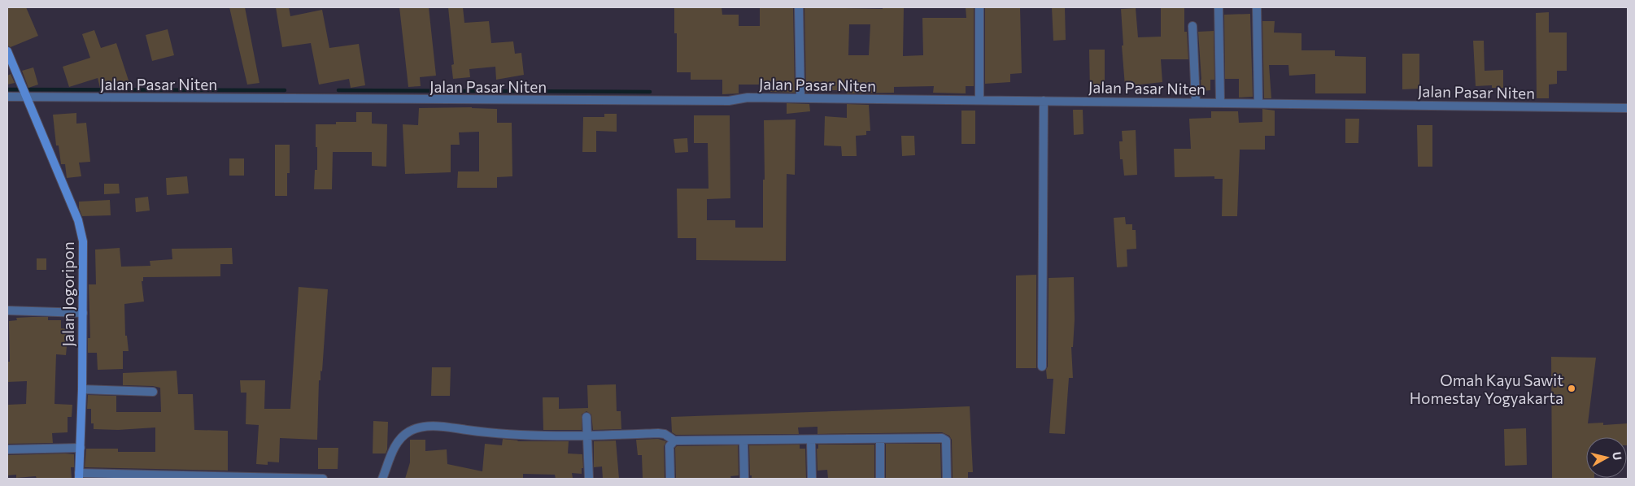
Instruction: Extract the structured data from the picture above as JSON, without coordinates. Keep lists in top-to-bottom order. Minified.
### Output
{"streets":{"street":["Jalan Pasar Niten","Jalan Jogoripon"]},"crossings":[["Jalan Pasar Niten","Jalan Jogoripon"]],"places":["Omah Kayu Sawit Homestay Yogyakarta"],"north":"right"}
